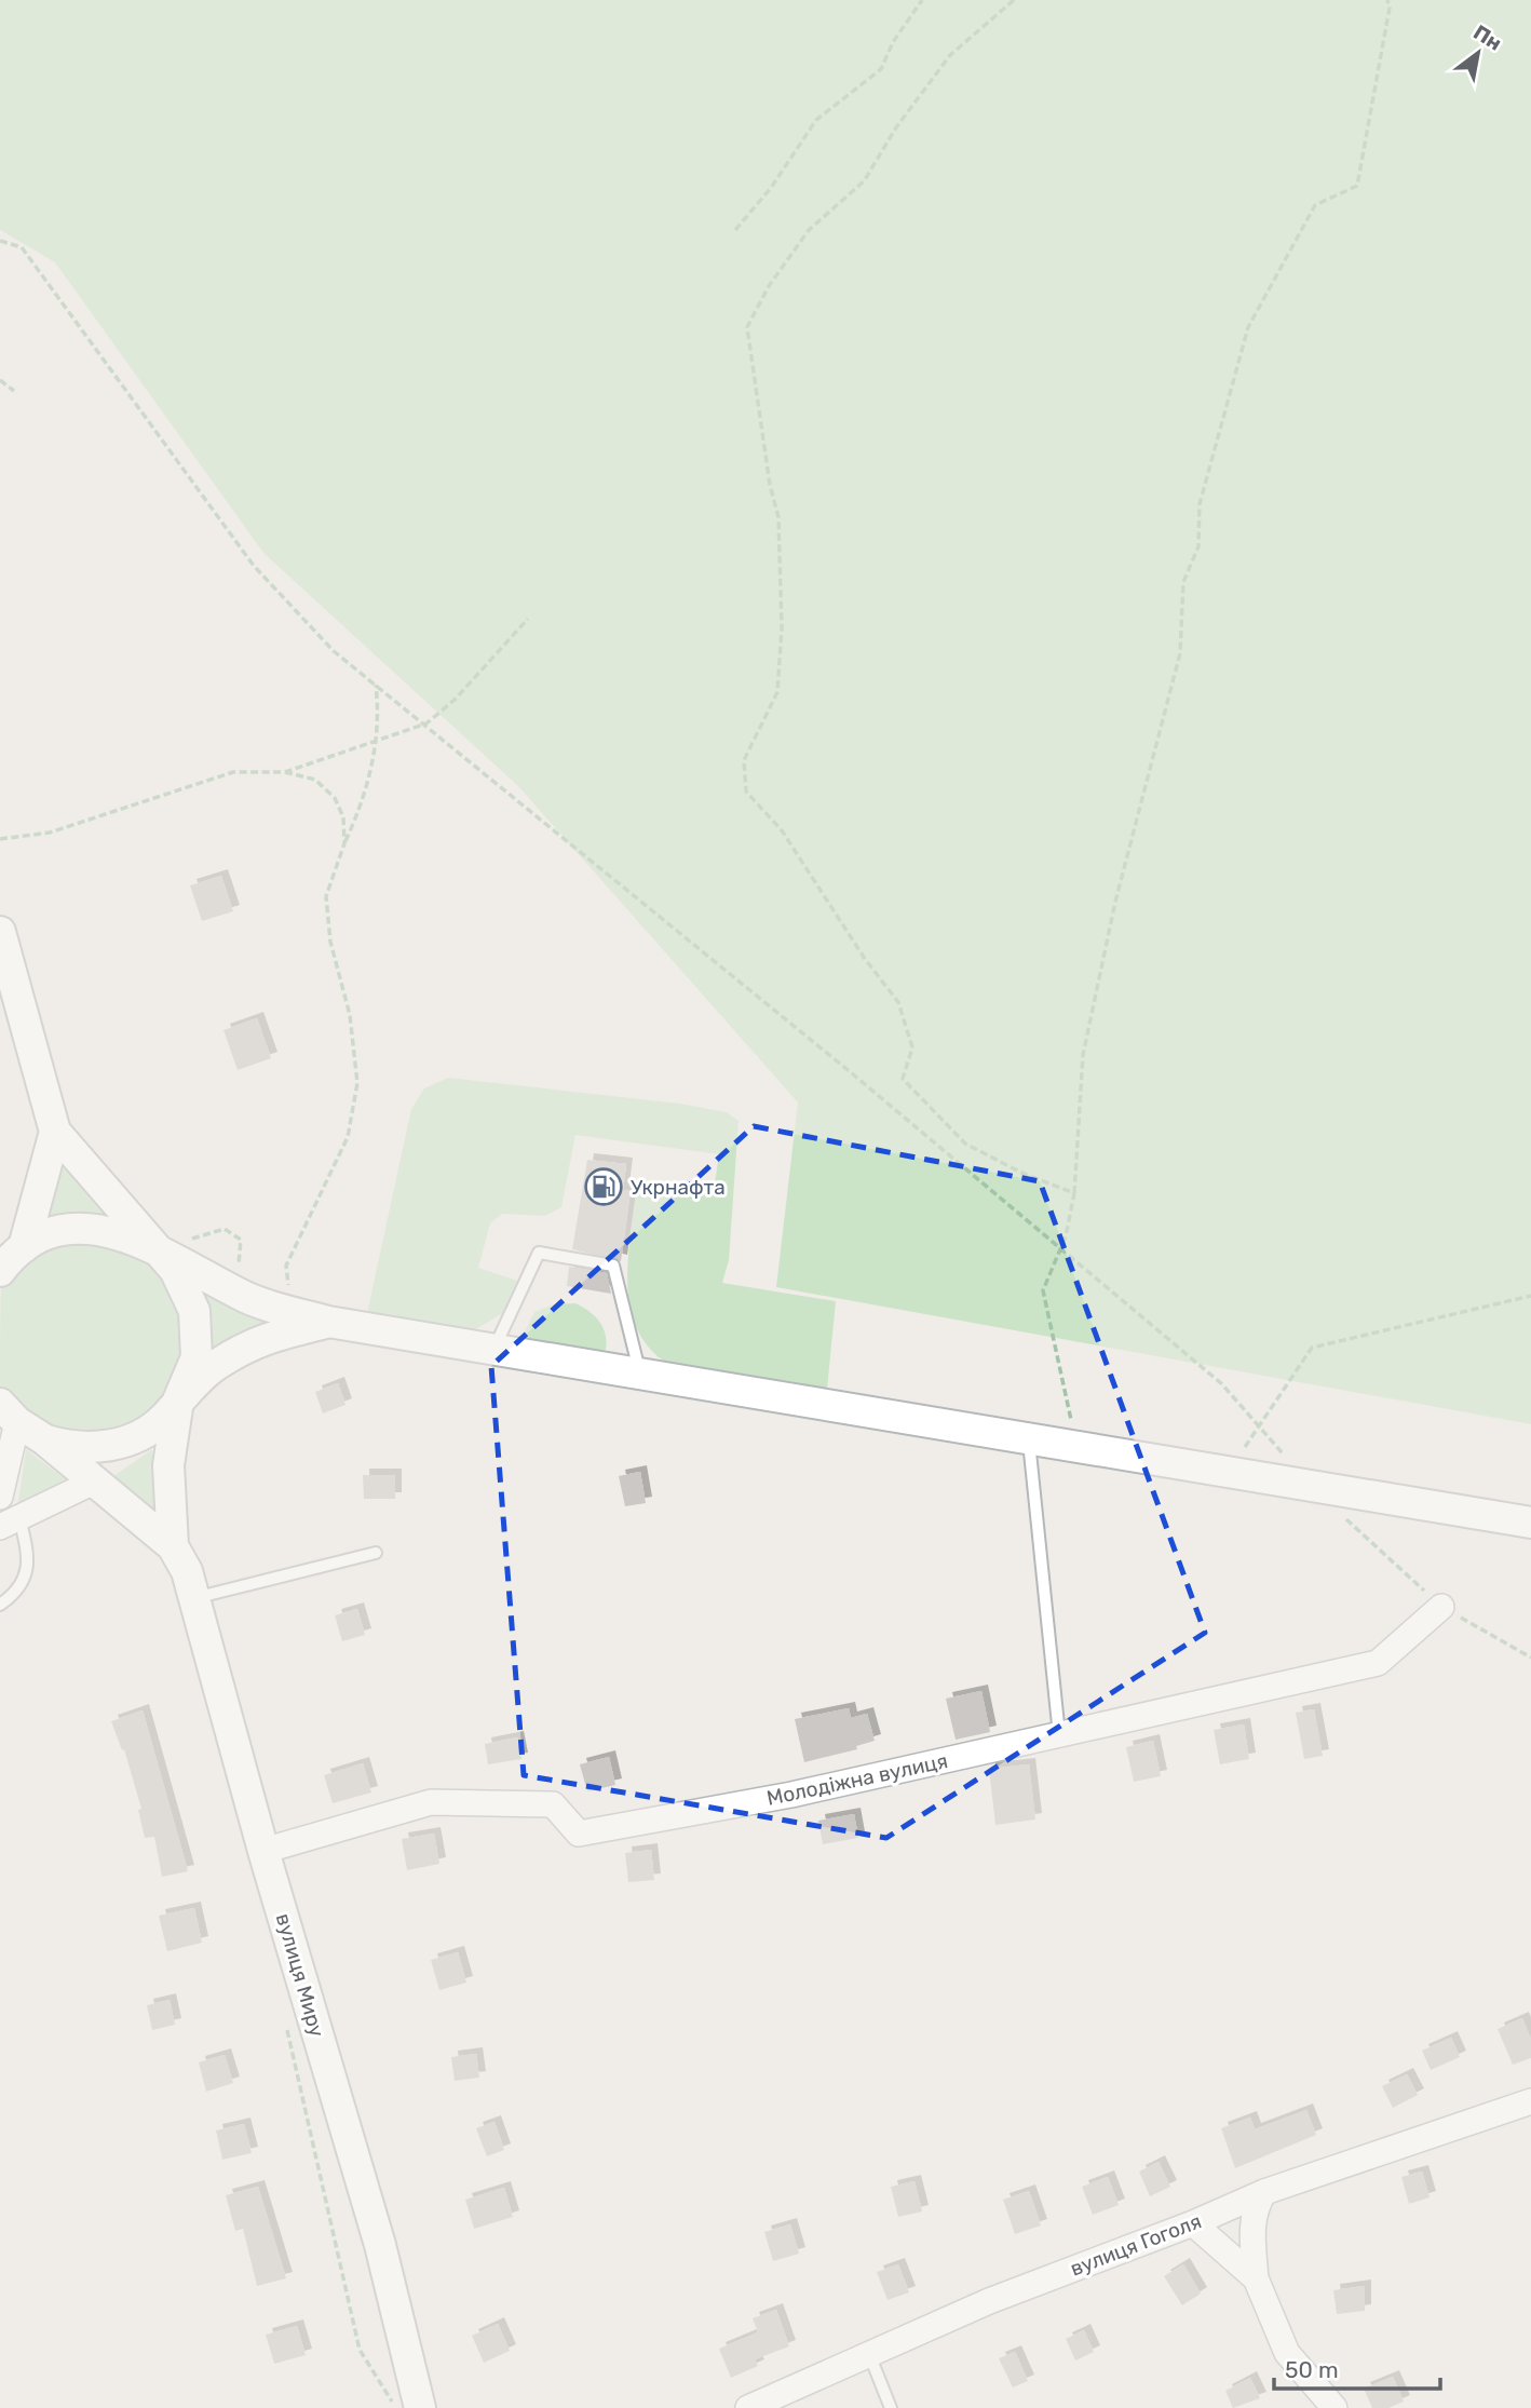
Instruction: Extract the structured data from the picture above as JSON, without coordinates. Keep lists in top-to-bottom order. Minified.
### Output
{"streets":{"street":["Молодіжна вулиця","вулиця Миру","вулиця Гоголя"]},"crossings":[["Молодіжна вулиця","вулиця Миру"]],"places":{"fuel station":["Укрнафта"]},"scale_bar":"50 m","north":"top right"}
